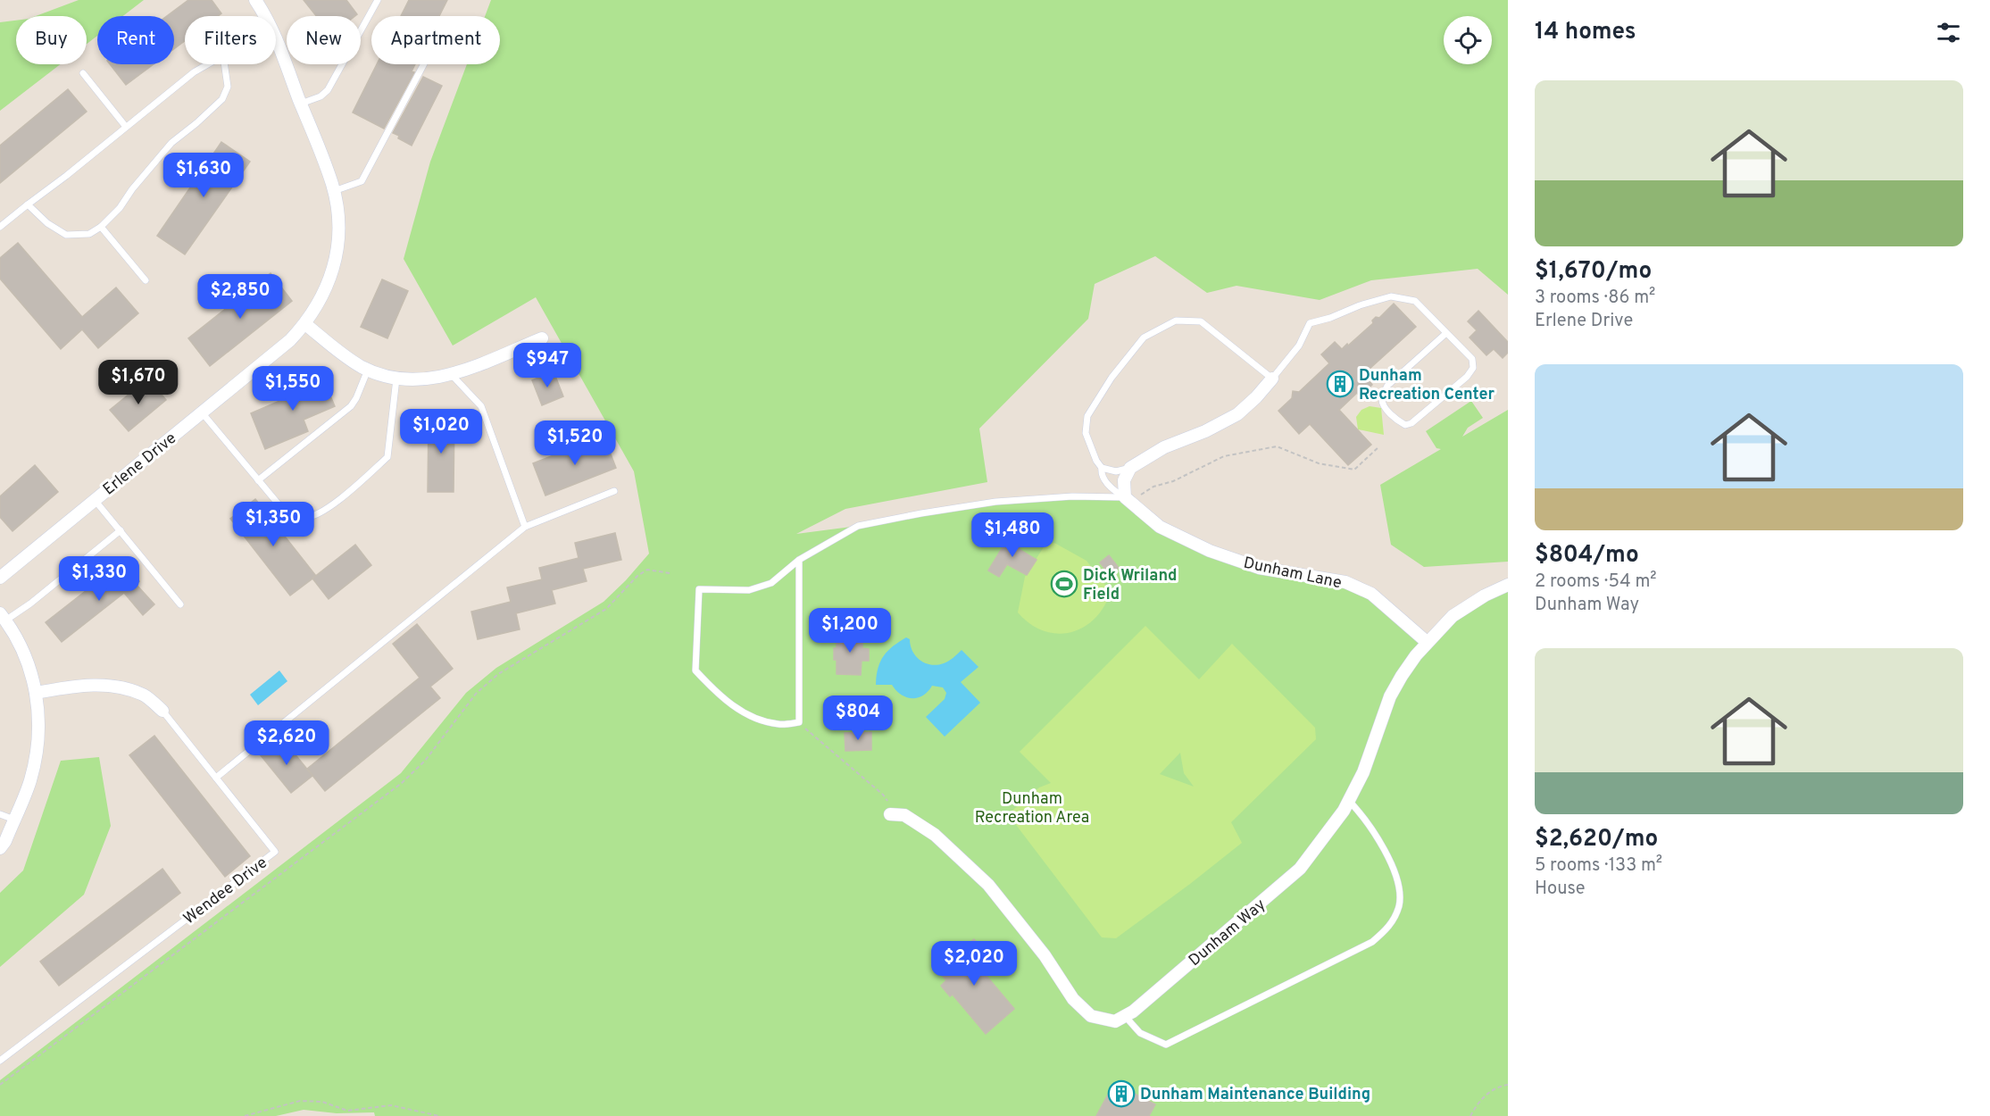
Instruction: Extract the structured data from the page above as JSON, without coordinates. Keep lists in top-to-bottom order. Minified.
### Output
{"streets":{"street":["Erlene Drive","Dunham Lane","Wendee Drive","Dunham Way"]},"crossings":[["Dunham Lane","Dunham Way"]],"parks":["Dunham Recreation Area"],"places":{"building":["Dunham Recreation Center","Dunham Maintenance Building"],"sports":["Dick Wriland Field"]},"page":{"heading":"14 homes","chip":["Buy","Rent","Filters","New","Apartment"],"list":[{"name":"$1,670/mo","note":"3 rooms · 86 m² · Erlene Drive"},{"name":"$804/mo","note":"2 rooms · 54 m² · Dunham Way"},{"name":"$2,620/mo","note":"5 rooms · 133 m² · House"}],"price":["$1,630","$2,850","$947","$1,670","$1,550","$1,020","$1,520","$1,350","$1,480","$1,330","$1,200","$804","$2,620","$2,020"]}}
